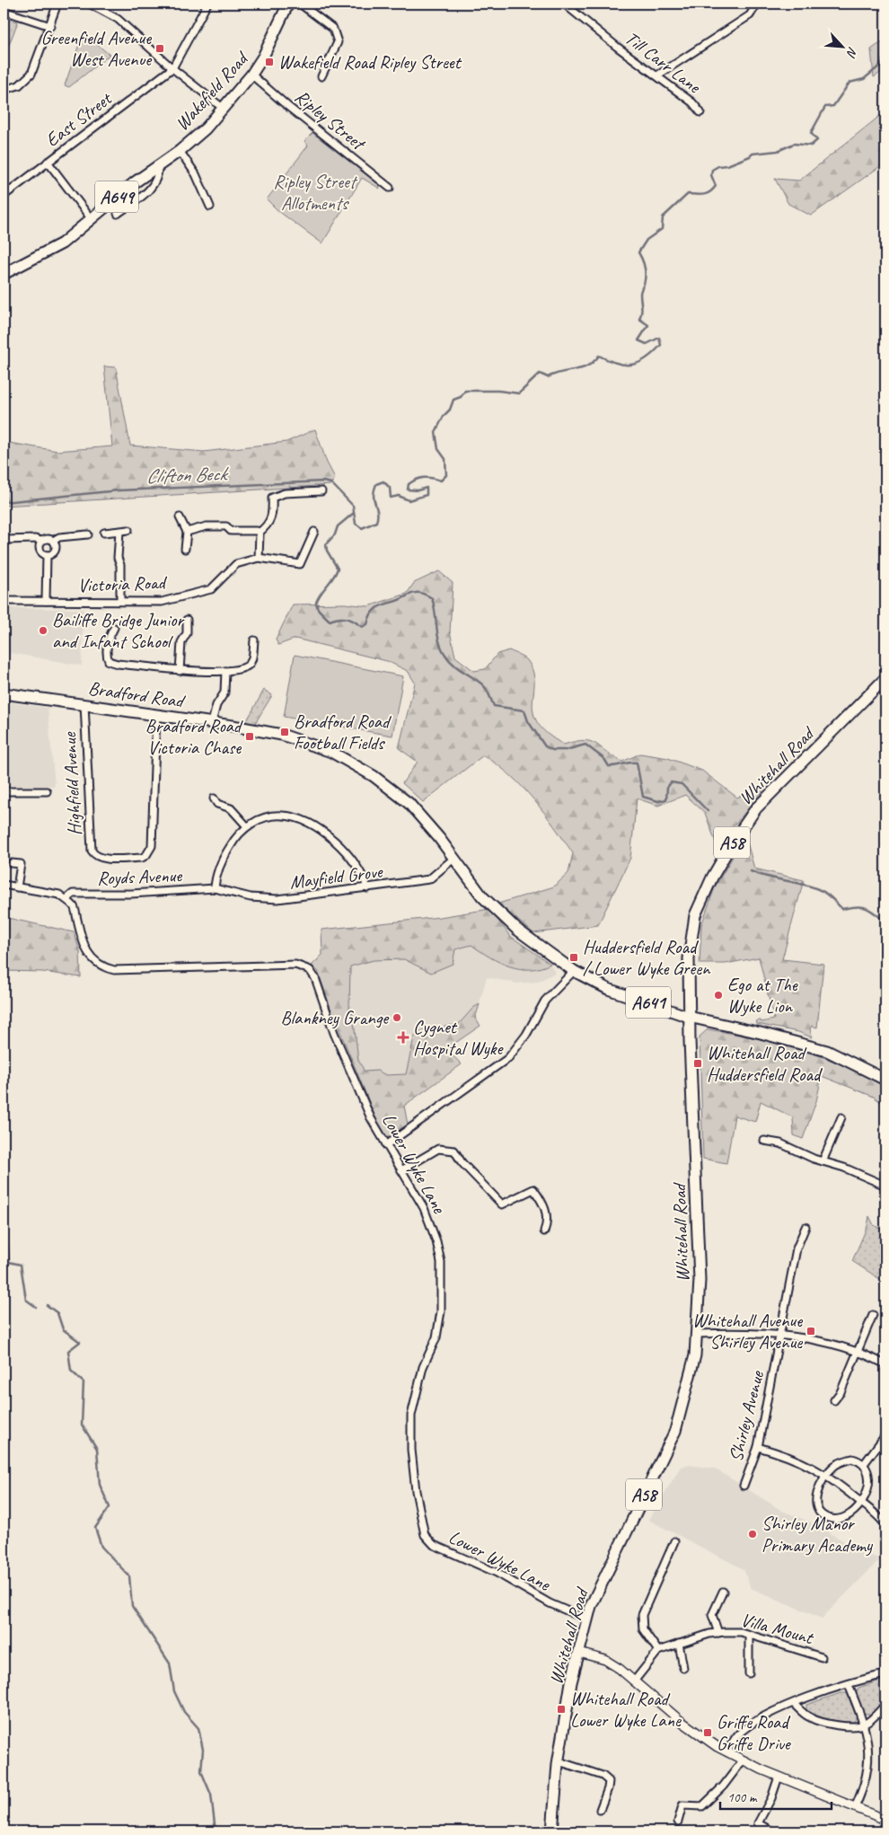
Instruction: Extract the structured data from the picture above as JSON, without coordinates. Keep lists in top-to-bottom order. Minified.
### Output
{"streets":{"main road":["Wakefield Road","A649","Bradford Road","Whitehall Road","A58","A641"],"street":["Till Carr Lane","East Street","Ripley Street","Victoria Road","Highfield Avenue","Royds Avenue","Mayfield Grove","Lower Wyke Lane","Shirley Avenue","Villa Mount"]},"crossings":[["Wakefield Road","Ripley Street"],["Bradford Road","Highfield Avenue"],["Bradford Road","Mayfield Grove"],["Bradford Road","A641"],["Whitehall Road","A641"],["Whitehall Road","Lower Wyke Lane"],["Royds Avenue","Mayfield Grove"],["Royds Avenue","Lower Wyke Lane"]],"water":["Clifton Beck"],"parks":["Ripley Street Allotments"],"places":{"transit":["Greenfield Avenue West Avenue","Wakefield Road Ripley Street","Bradford Road Football Fields","Bradford Road Victoria Chase","Huddersfield Road / Lower Wyke Green","Whitehall Road Huddersfield Road","Whitehall Avenue Shirley Avenue","Whitehall Road Lower Wyke Lane","Griffe Road Griffe Drive"],"other":["Bailiffe Bridge Junior and Infant School","Ego at The Wyke Lion","Blankney Grange","Shirley Manor Primary Academy"],"health":["Cygnet Hospital Wyke"]},"scale_bar":"100 m","north":"bottom right"}
